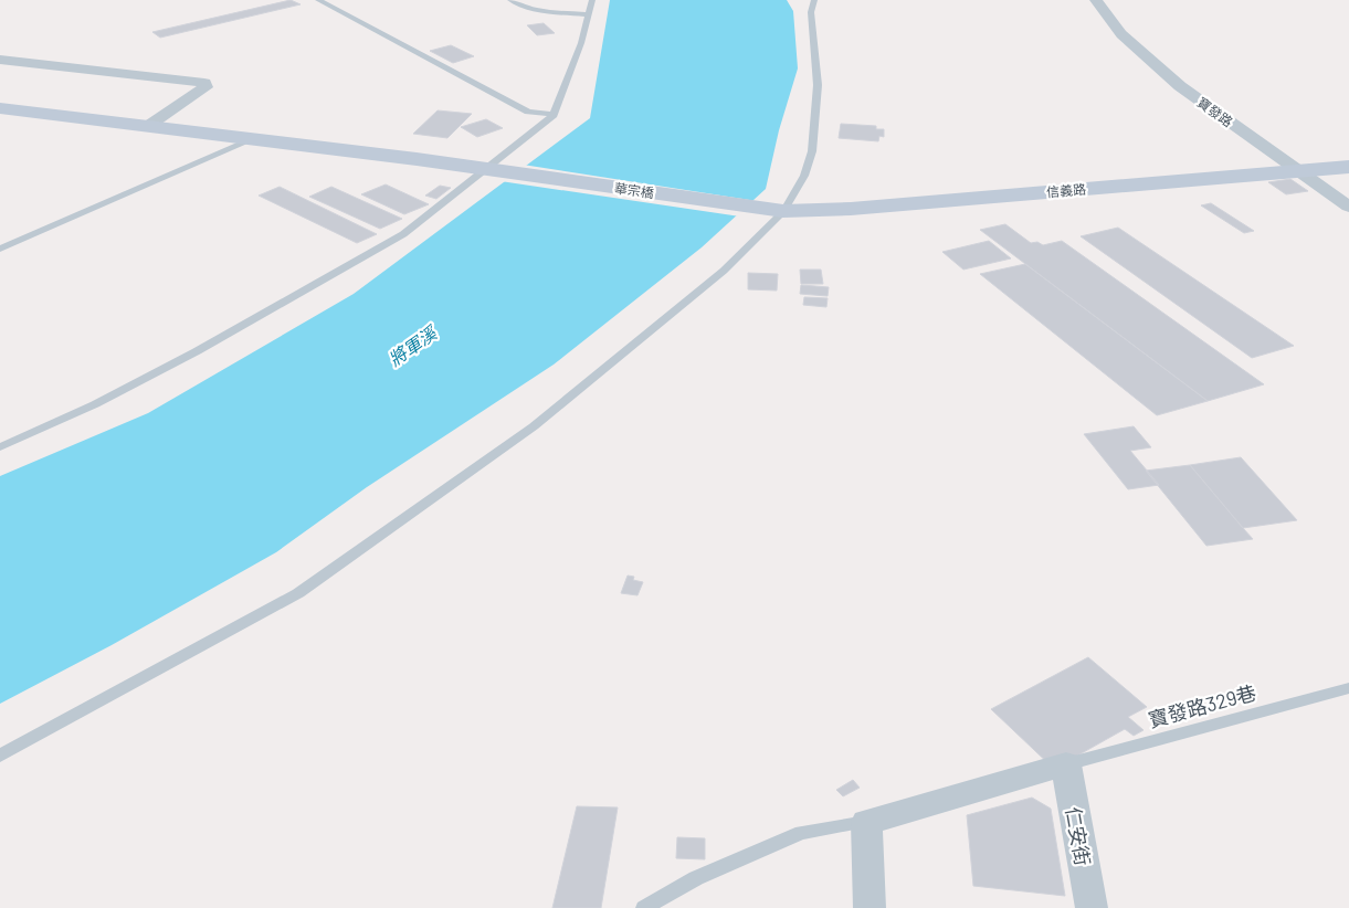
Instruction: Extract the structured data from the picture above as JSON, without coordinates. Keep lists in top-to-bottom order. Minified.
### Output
{"streets":{"street":["寶發路","華宗橋","信義路","仁安街"],"lane":["寶發路329巷"]},"crossings":[["寶發路","信義路"],["華宗橋","信義路"],["寶發路329巷","仁安街"]],"water":["將軍溪"]}
